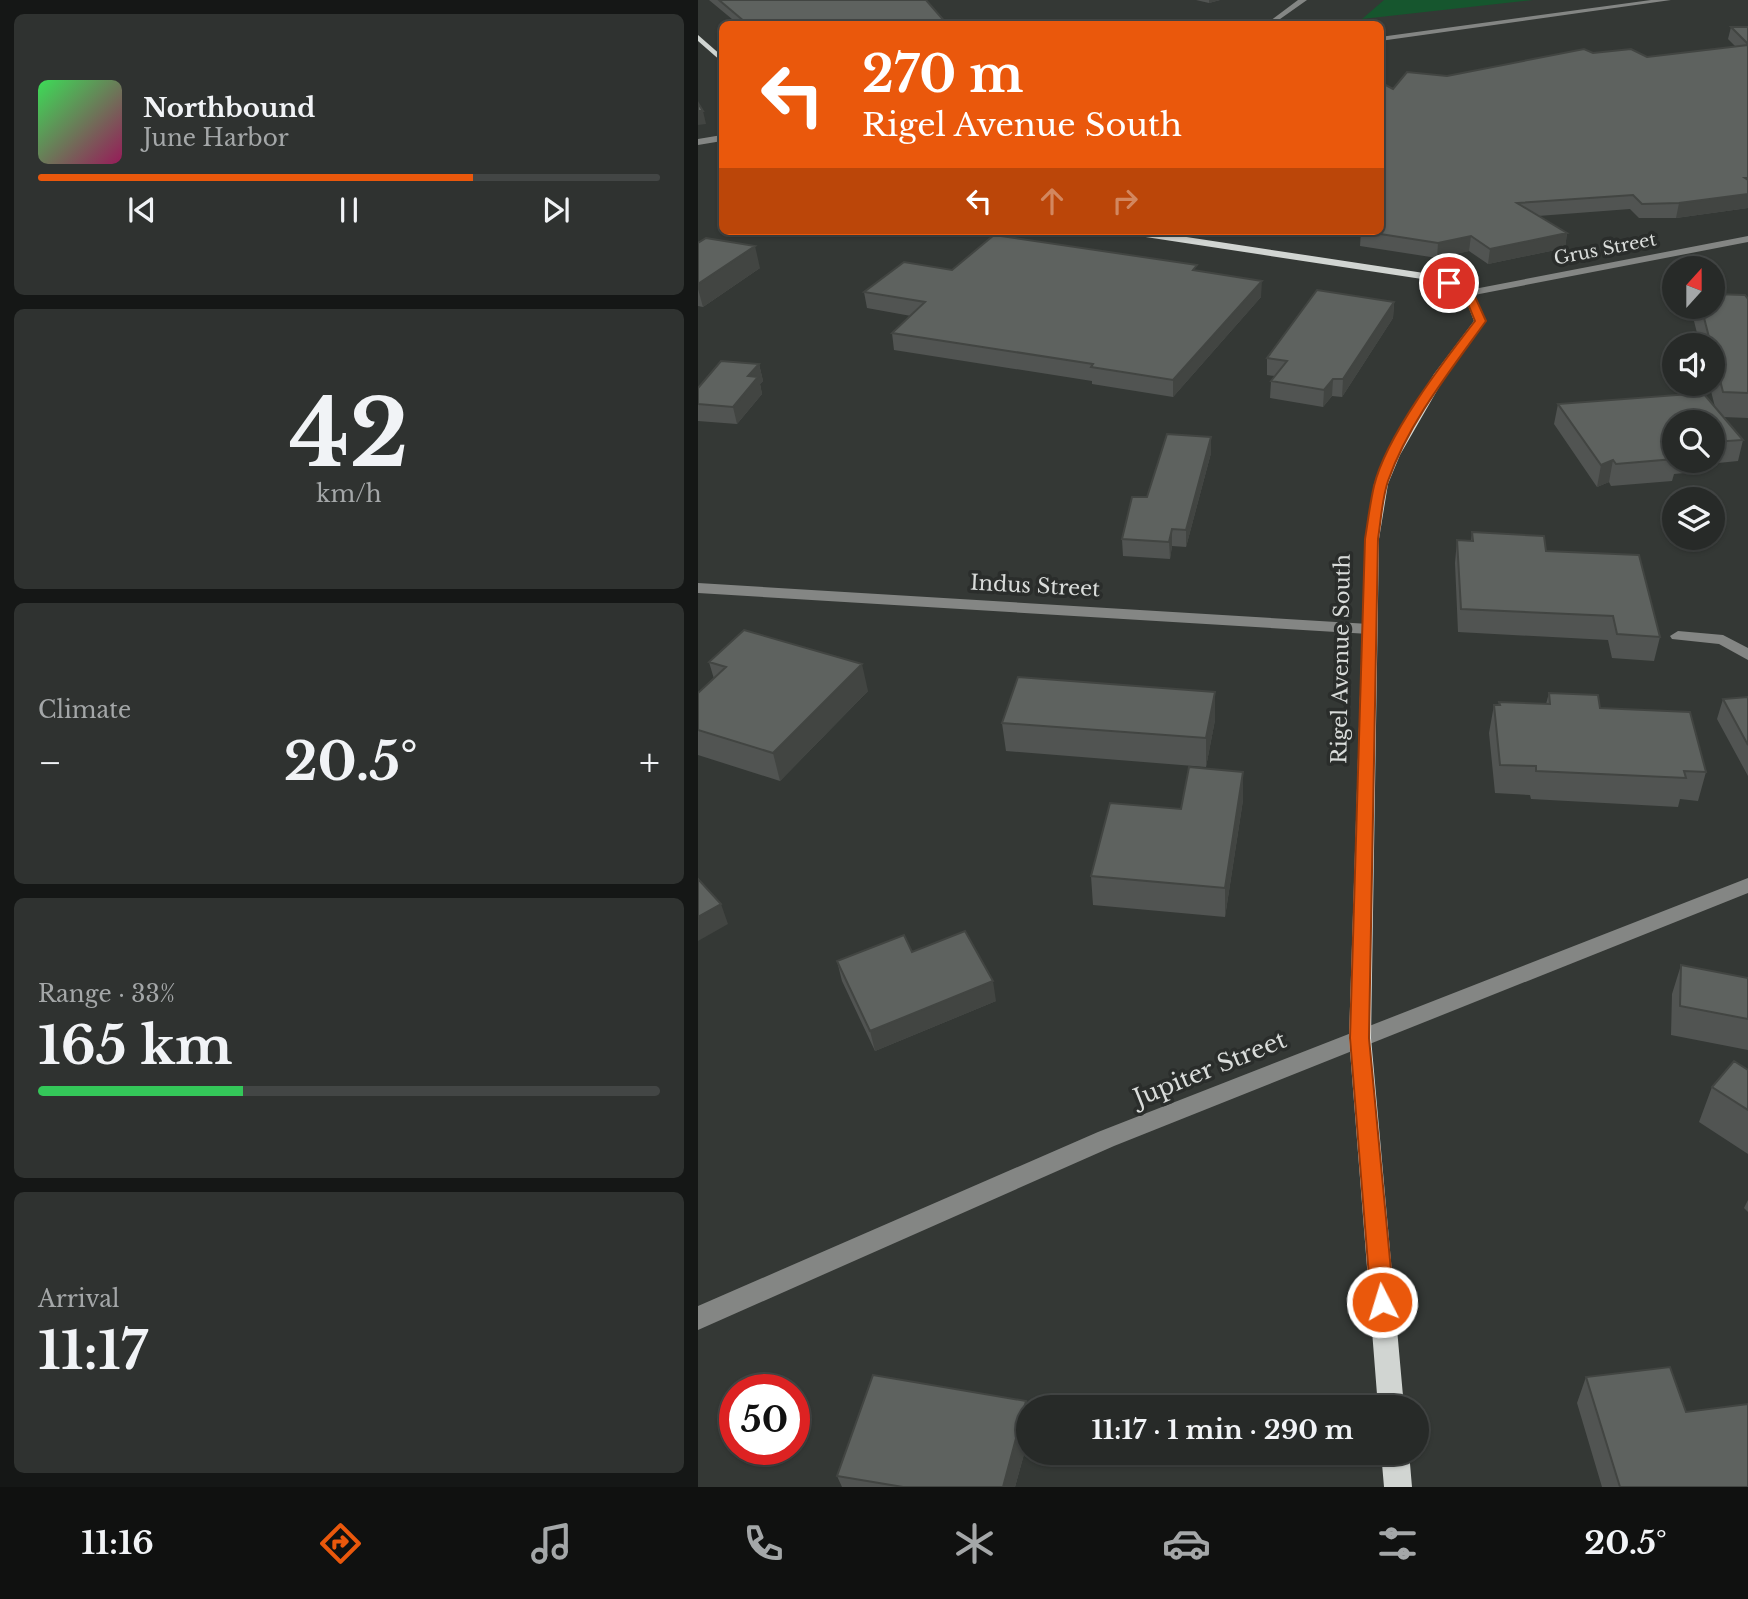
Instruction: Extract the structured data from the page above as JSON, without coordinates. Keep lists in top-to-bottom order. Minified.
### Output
{"streets":{"main road":["Rigel Avenue South"],"street":["Grus Street","Indus Street","Jupiter Street"]},"crossings":[["Grus Street","Rigel Avenue South"],["Indus Street","Rigel Avenue South"],["Rigel Avenue South","Jupiter Street"]],"north":"top","page":{"turn":["270 m","Rigel Avenue South"],"song":["Northbound","June Harbor"],"tile":[["42","km/h"],"Climate",["Range · 33%","165 km"],["Arrival","11:17"]],"heat":["−","20.5°","+"],"limit":"50","trip":"11:17 · 1 min · 290 m","tabs":["11:16","20.5°"]}}
